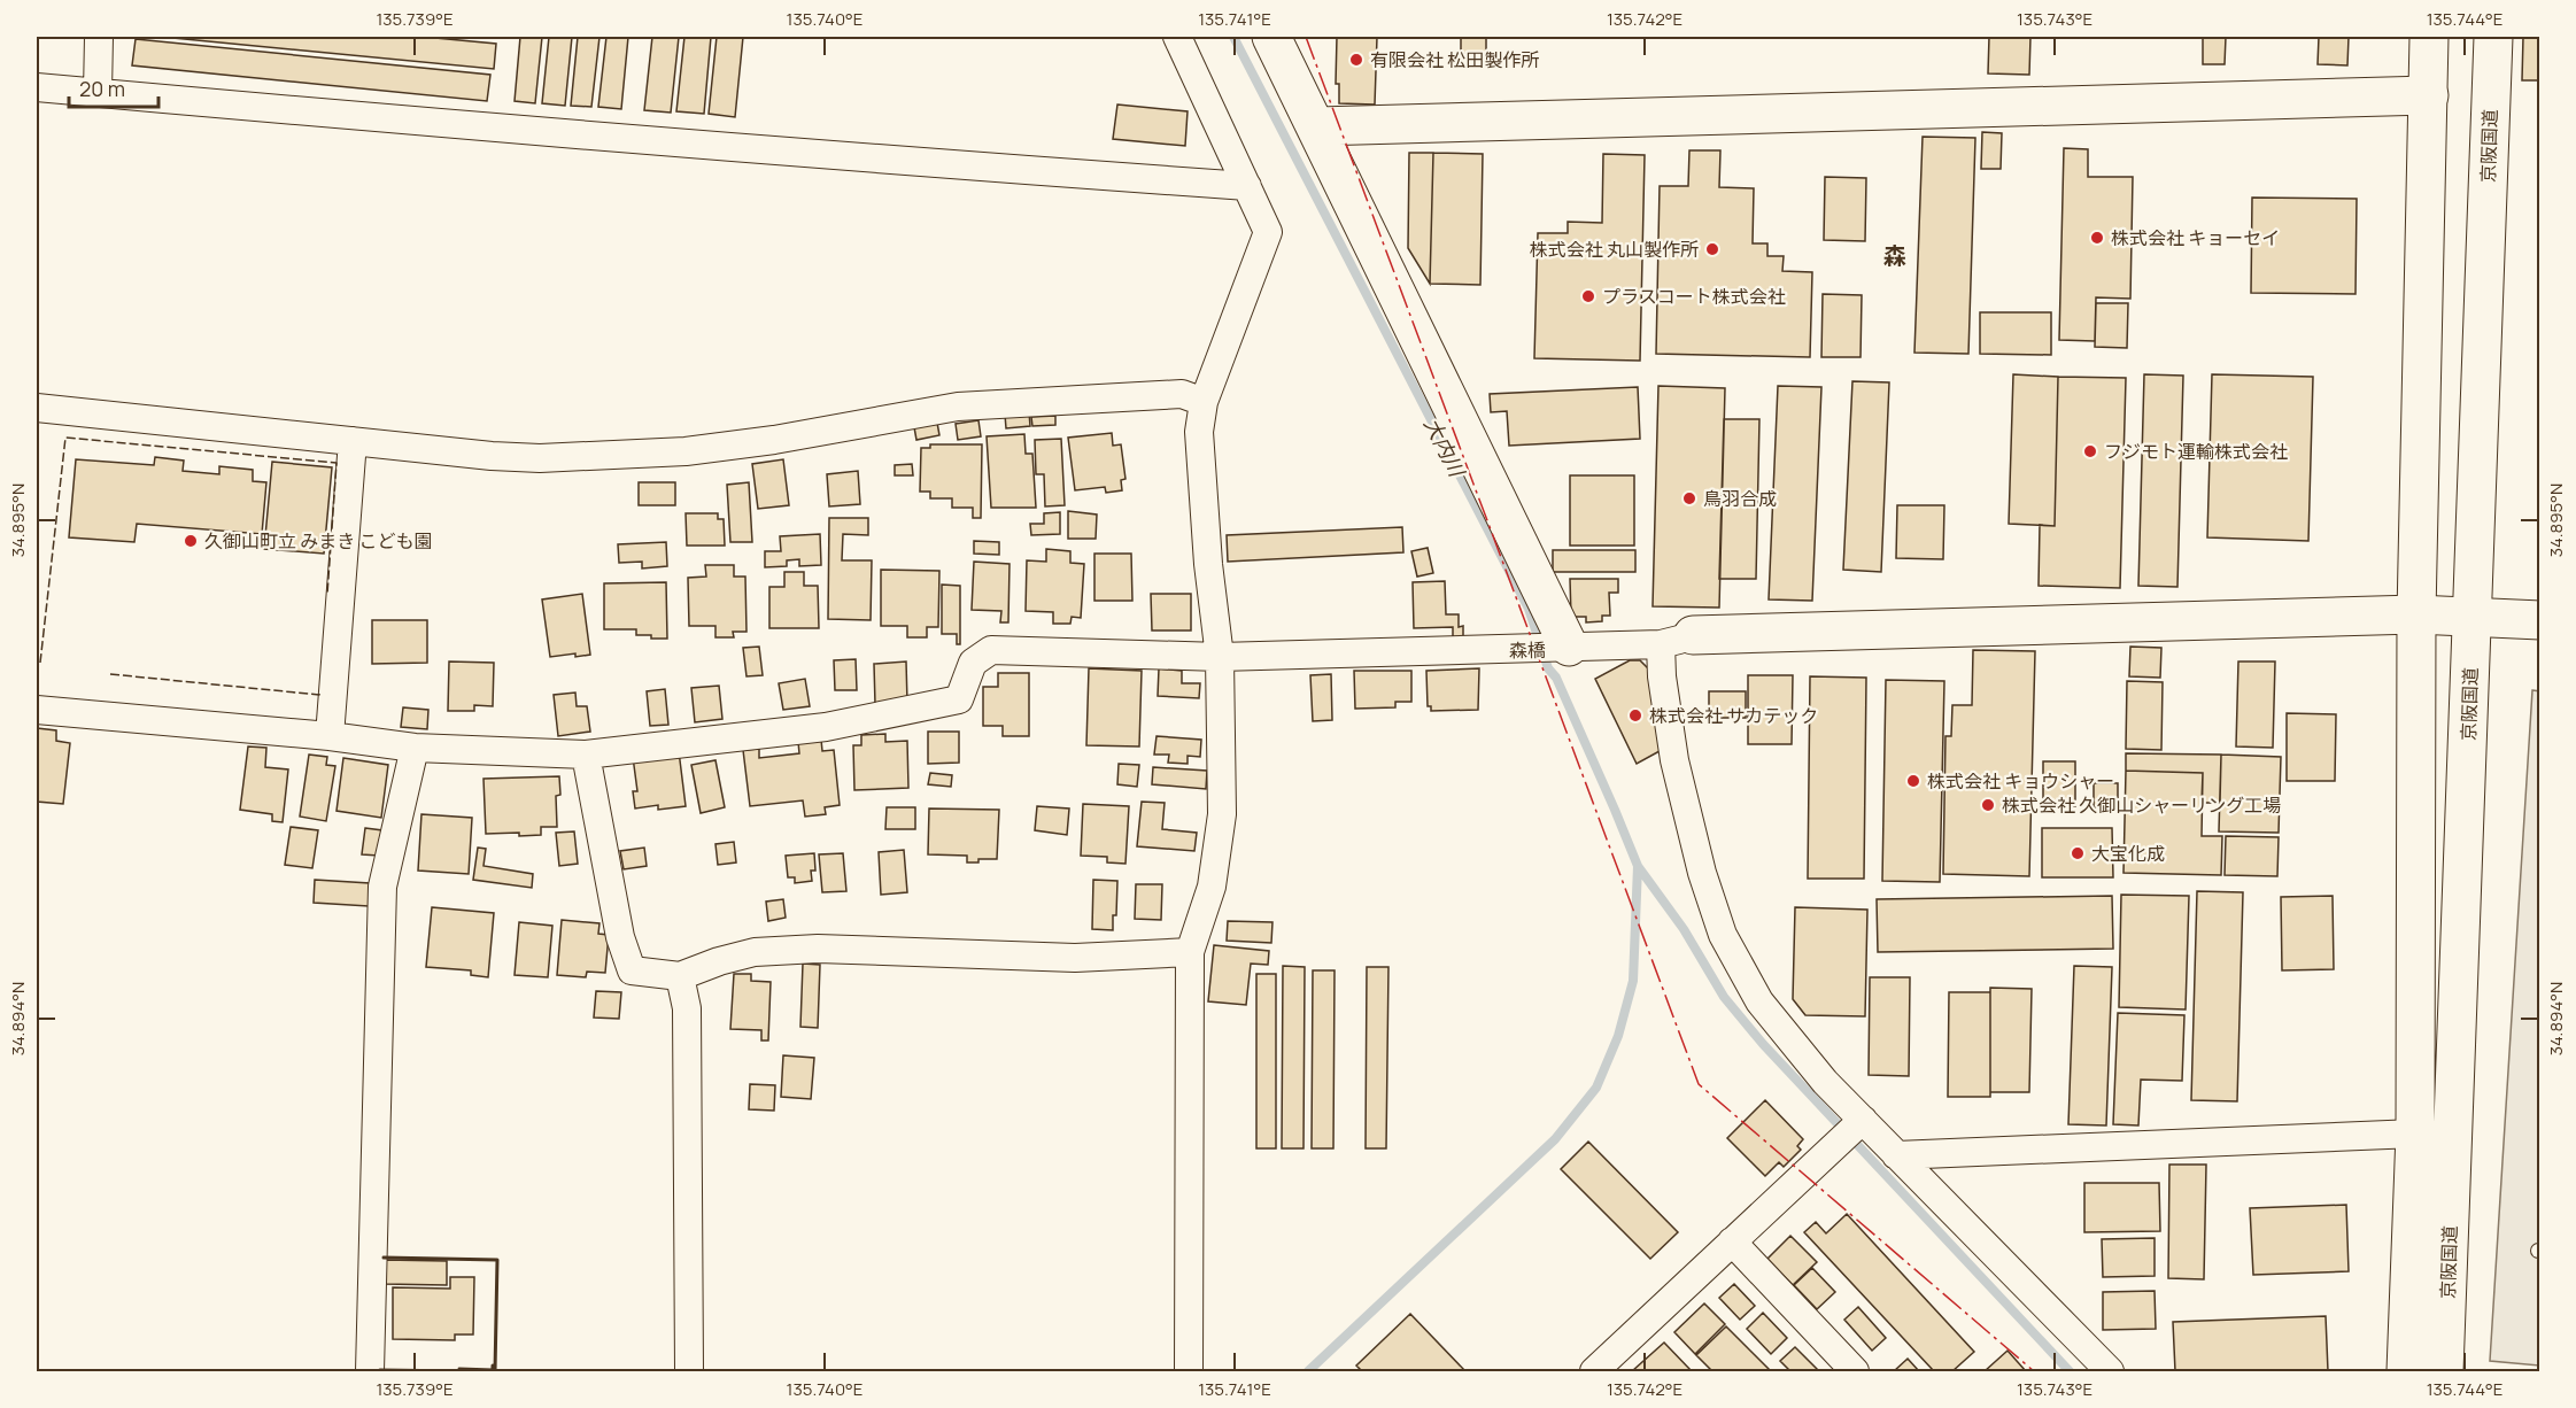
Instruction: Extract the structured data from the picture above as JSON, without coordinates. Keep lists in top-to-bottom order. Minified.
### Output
{"streets":{"main road":["京阪国道"],"street":["森橋"]},"districts":["森"],"water":["大内川"],"places":["有限会社 松田製作所","株式会社 キョーセイ","株式会社 丸山製作所","プラスコート株式会社","フジモト運輸株式会社","鳥羽合成","久御山町立 みまき こども園","株式会社 サカテック","株式会社 キョウシャー","株式会社 久御山シャーリング工場","大宝化成"],"scale_bar":"20 m","coordinates":["135.739°E","135.740°E","135.741°E","135.742°E","135.743°E","135.744°E","34.895°N","34.894°N"]}
